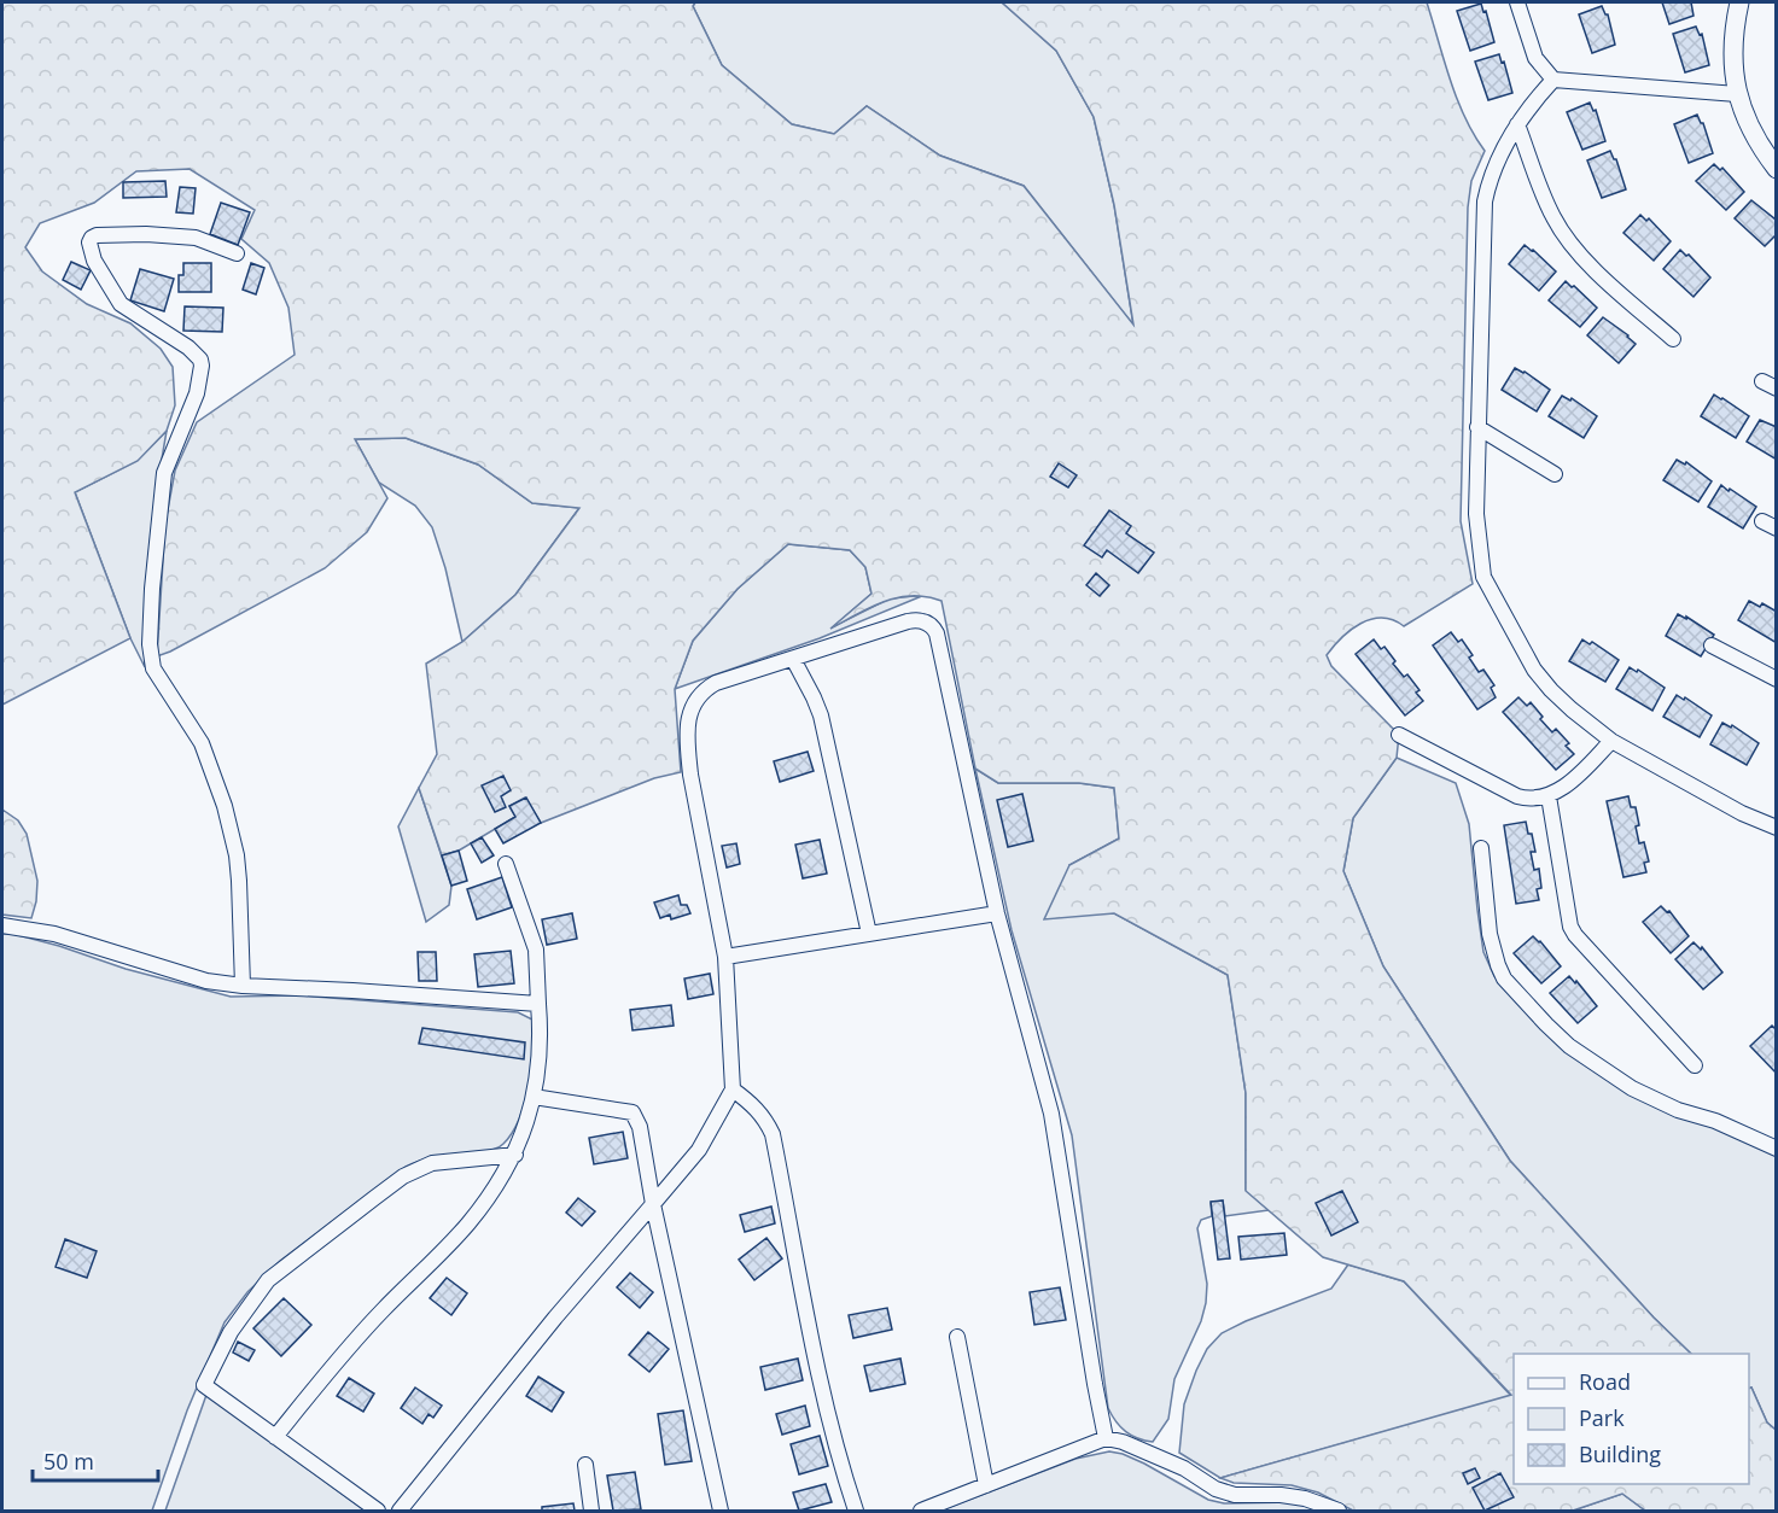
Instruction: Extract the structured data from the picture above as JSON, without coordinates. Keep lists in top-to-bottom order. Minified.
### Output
{"legend":["Road","Park","Building"],"scale_bar":"50 m"}
